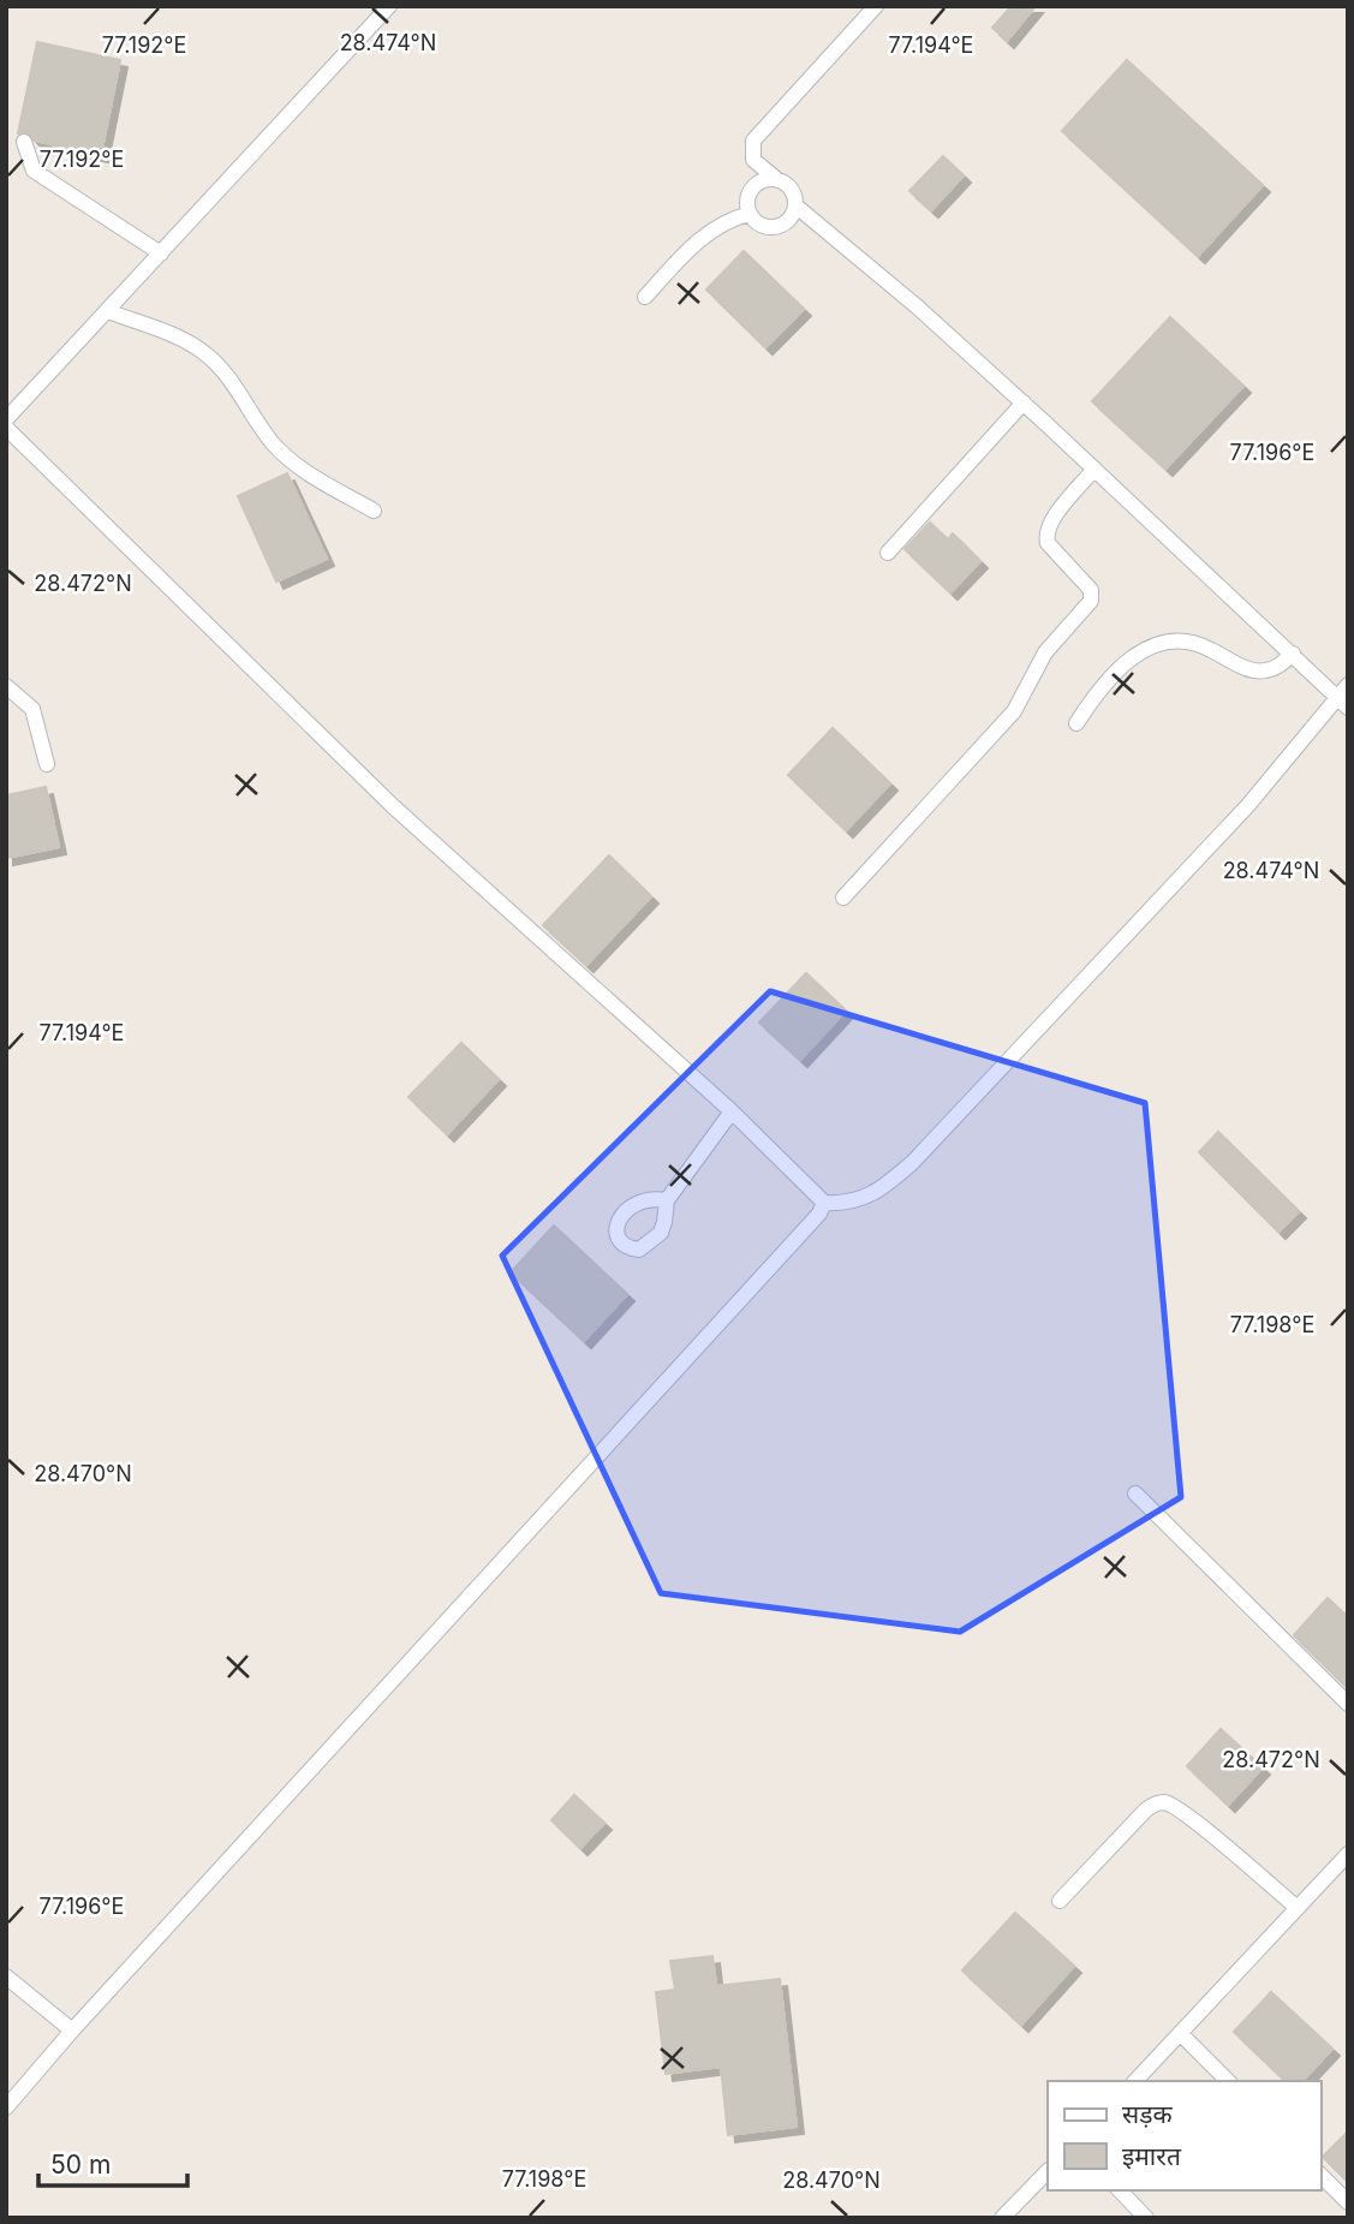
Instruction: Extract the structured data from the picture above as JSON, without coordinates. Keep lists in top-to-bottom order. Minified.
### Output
{"legend":["सड़क","इमारत"],"scale_bar":"50 m","coordinates":["28.474°N","77.192°E","77.194°E","77.196°E","28.472°N","77.198°E","28.470°N"]}
